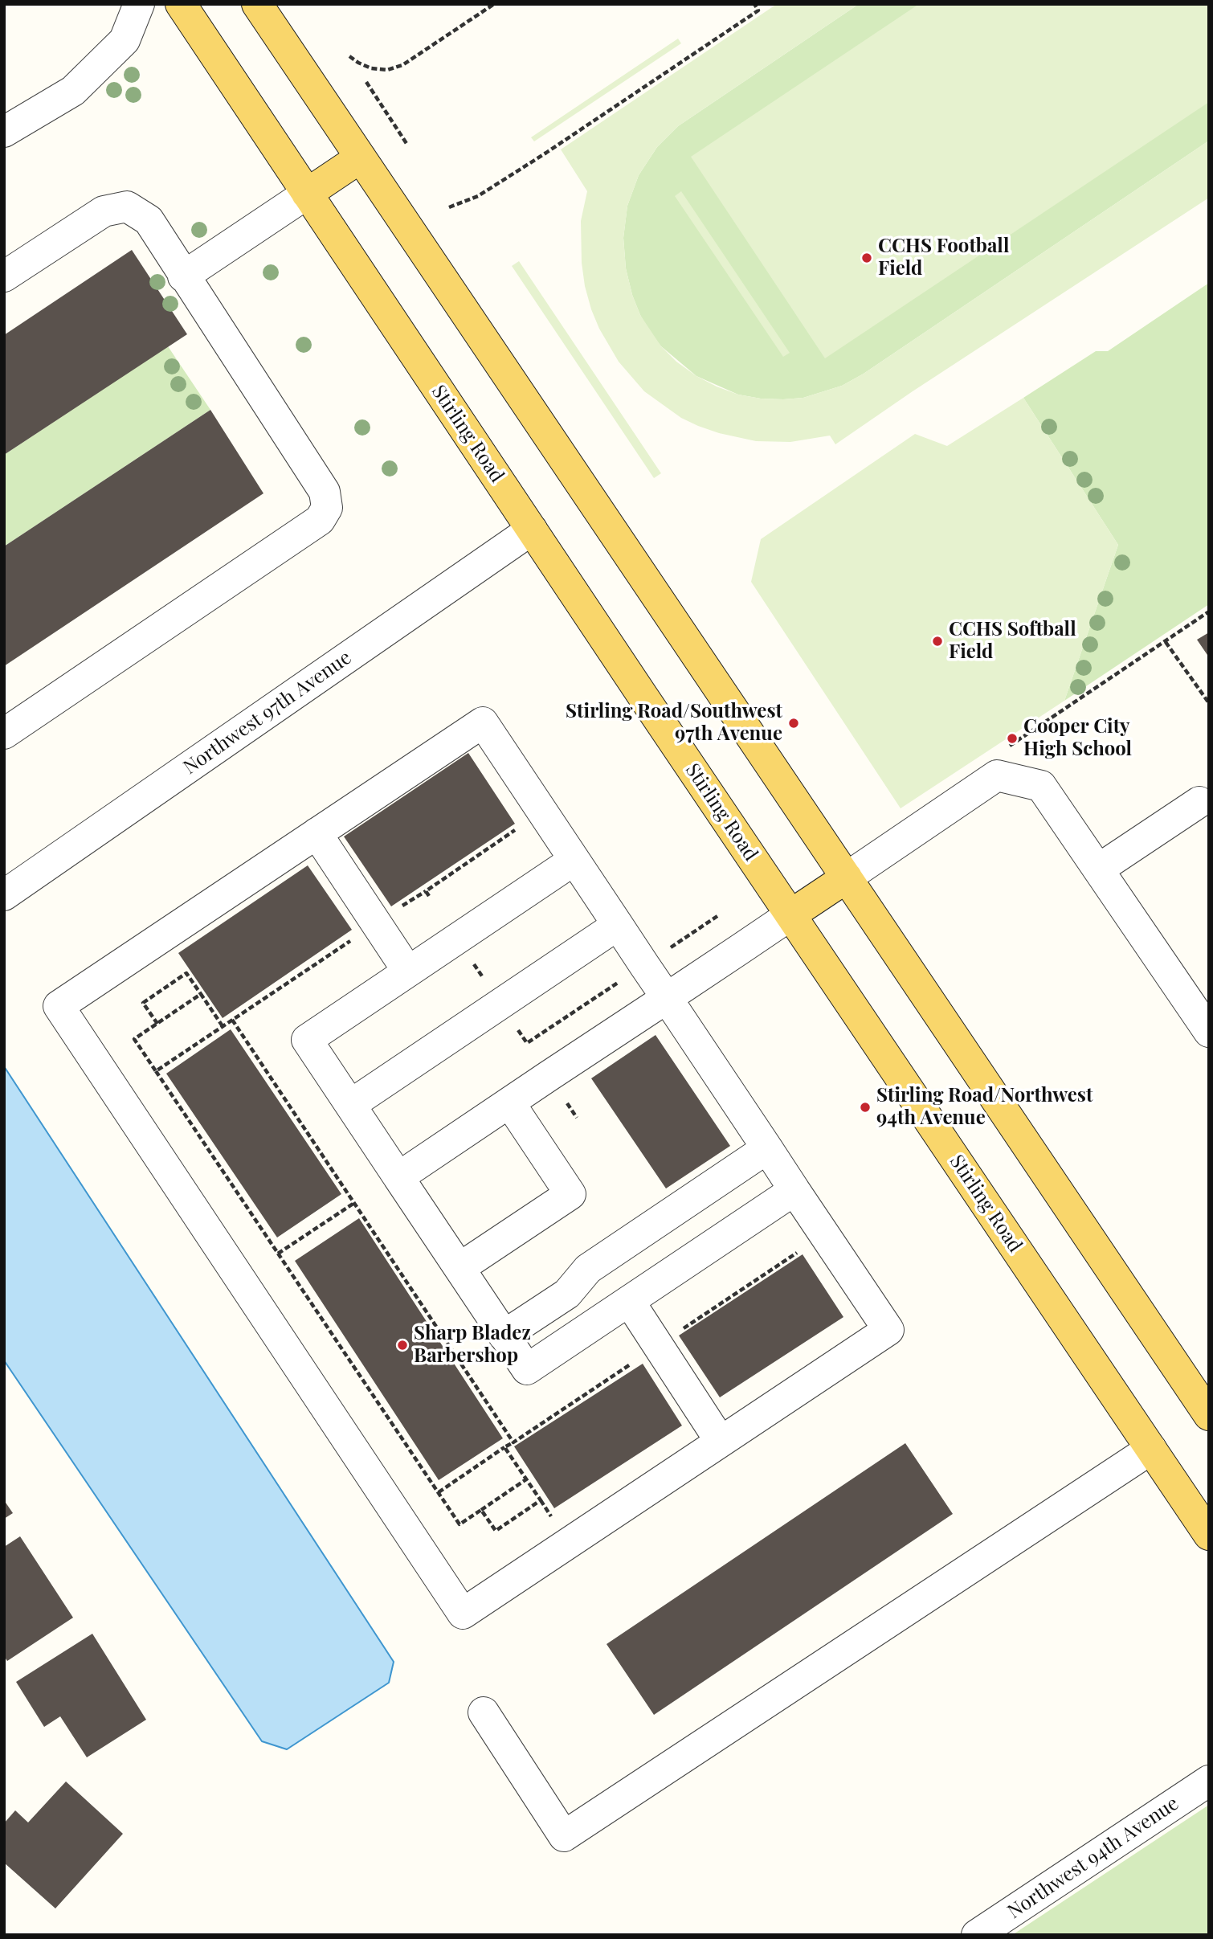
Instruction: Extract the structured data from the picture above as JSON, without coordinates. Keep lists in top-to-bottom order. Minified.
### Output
{"streets":{"main road":["Stirling Road"],"street":["Northwest 97th Avenue","Northwest 94th Avenue"]},"crossings":[["Stirling Road","Northwest 97th Avenue"]],"places":["CCHS Football Field","CCHS Softball Field","Stirling Road/Southwest 97th Avenue","Cooper City High School","Stirling Road/Northwest 94th Avenue","Sharp Bladez Barbershop"]}
